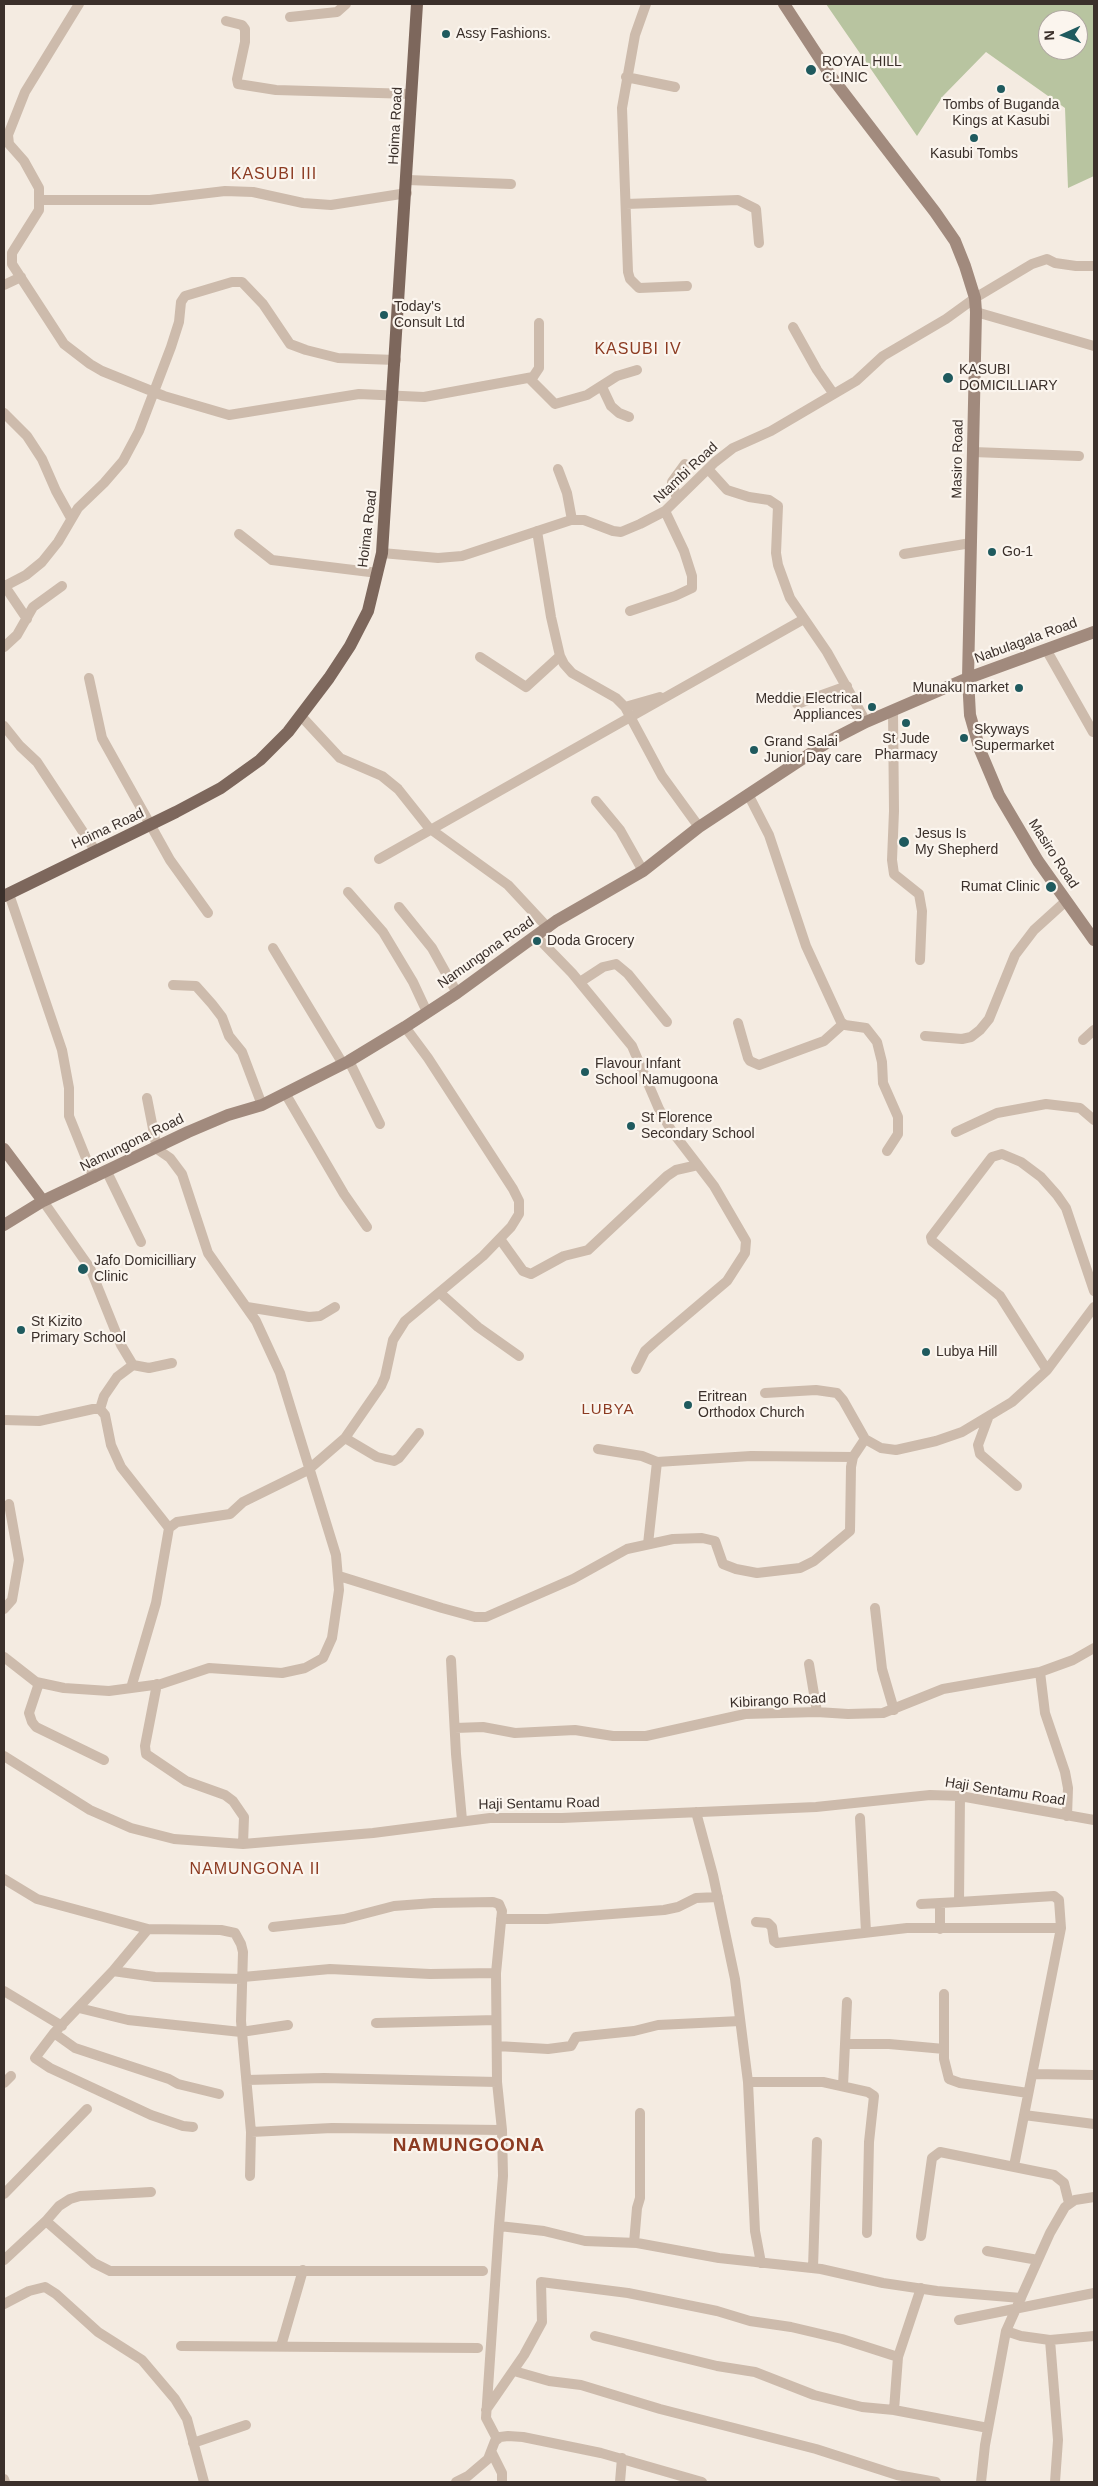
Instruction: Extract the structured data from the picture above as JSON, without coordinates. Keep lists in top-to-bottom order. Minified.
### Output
{"streets":{"main road":["Hoima Road"],"street":["Masiro Road","Ntambi Road","Nabulagala Road","Namungona Road","Kibirango Road","Haji Sentamu Road"]},"crossings":[["Hoima Road","Ntambi Road"],["Masiro Road","Ntambi Road"],["Masiro Road","Nabulagala Road"],["Masiro Road","Namungona Road"],["Nabulagala Road","Namungona Road"]],"districts":["KASUBI III","KASUBI IV","LUBYA","NAMUNGONA II","NAMUNGOONA"],"places":["Assy Fashions.","ROYAL HILL CLINIC","Tombs of Buganda Kings at Kasubi","Kasubi Tombs","Today's Consult Ltd","KASUBI DOMICILLIARY","Go-1","Munaku market","Meddie Electrical Appliances","St Jude Pharmacy","Skyways Supermarket","Grand Salai Junior Day care","Jesus Is My Shepherd","Rumat Clinic","Doda Grocery","Flavour Infant School Namugoona","St Florence Secondary School","Jafo Domicilliary Clinic","St Kizito Primary School","Lubya Hill","Eritrean Orthodox Church"],"north":"left"}
